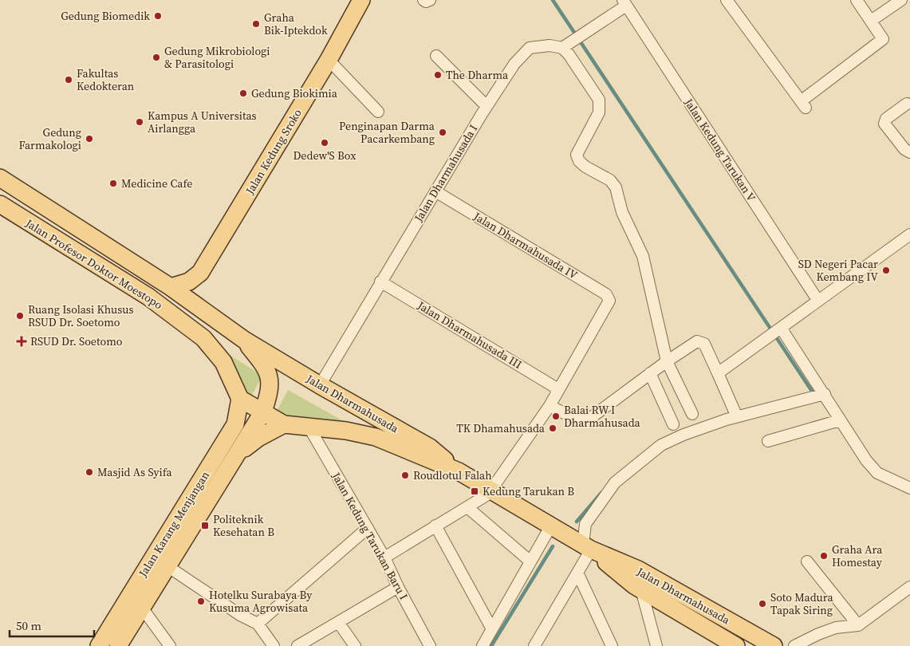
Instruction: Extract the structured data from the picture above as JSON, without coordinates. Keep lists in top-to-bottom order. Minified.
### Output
{"streets":{"main road":["Jalan Kedung Sroko","Jalan Profesor Doktor Moestopo","Jalan Dharmahusada","Jalan Karang Menjangan"],"street":["Jalan Kedung Tarukan V","Jalan Dharmahusada I","Jalan Dharmahusada IV","Jalan Dharmahusada III","Jalan Kedung Tarukan Baru I"]},"crossings":[["Jalan Kedung Sroko","Jalan Profesor Doktor Moestopo"],["Jalan Dharmahusada I","Jalan Dharmahusada IV"],["Jalan Dharmahusada I","Jalan Dharmahusada III"],["Jalan Dharmahusada I","Jalan Dharmahusada"],["Jalan Dharmahusada IV","Jalan Dharmahusada III"],["Jalan Profesor Doktor Moestopo","Jalan Dharmahusada"],["Jalan Profesor Doktor Moestopo","Jalan Karang Menjangan"],["Jalan Dharmahusada","Jalan Karang Menjangan"],["Jalan Dharmahusada","Jalan Kedung Tarukan Baru I"]],"places":{"other":["Gedung Biomedik","Graha Bik-Iptekdok","Gedung Mikrobiologi & Parasitologi","The Dharma","Fakultas Kedokteran","Gedung Biokimia","Kampus A Universitas Airlangga","Penginapan Darma Pacarkembang","Gedung Farmakologi","Dedew'S Box","Medicine Cafe","SD Negeri Pacar Kembang IV","Ruang Isolasi Khusus RSUD Dr. Soetomo","Balai RW I Dharmahusada","TK Dhamahusada","Masjid As Syifa","Roudlotul Falah","Graha Ara Homestay","Hotelku Surabaya By Kusuma Agrowisata","Soto Madura Tapak Siring"],"health":["RSUD Dr. Soetomo"],"transit":["Kedung Tarukan B","Politeknik Kesehatan B"]},"scale_bar":"50 m"}
